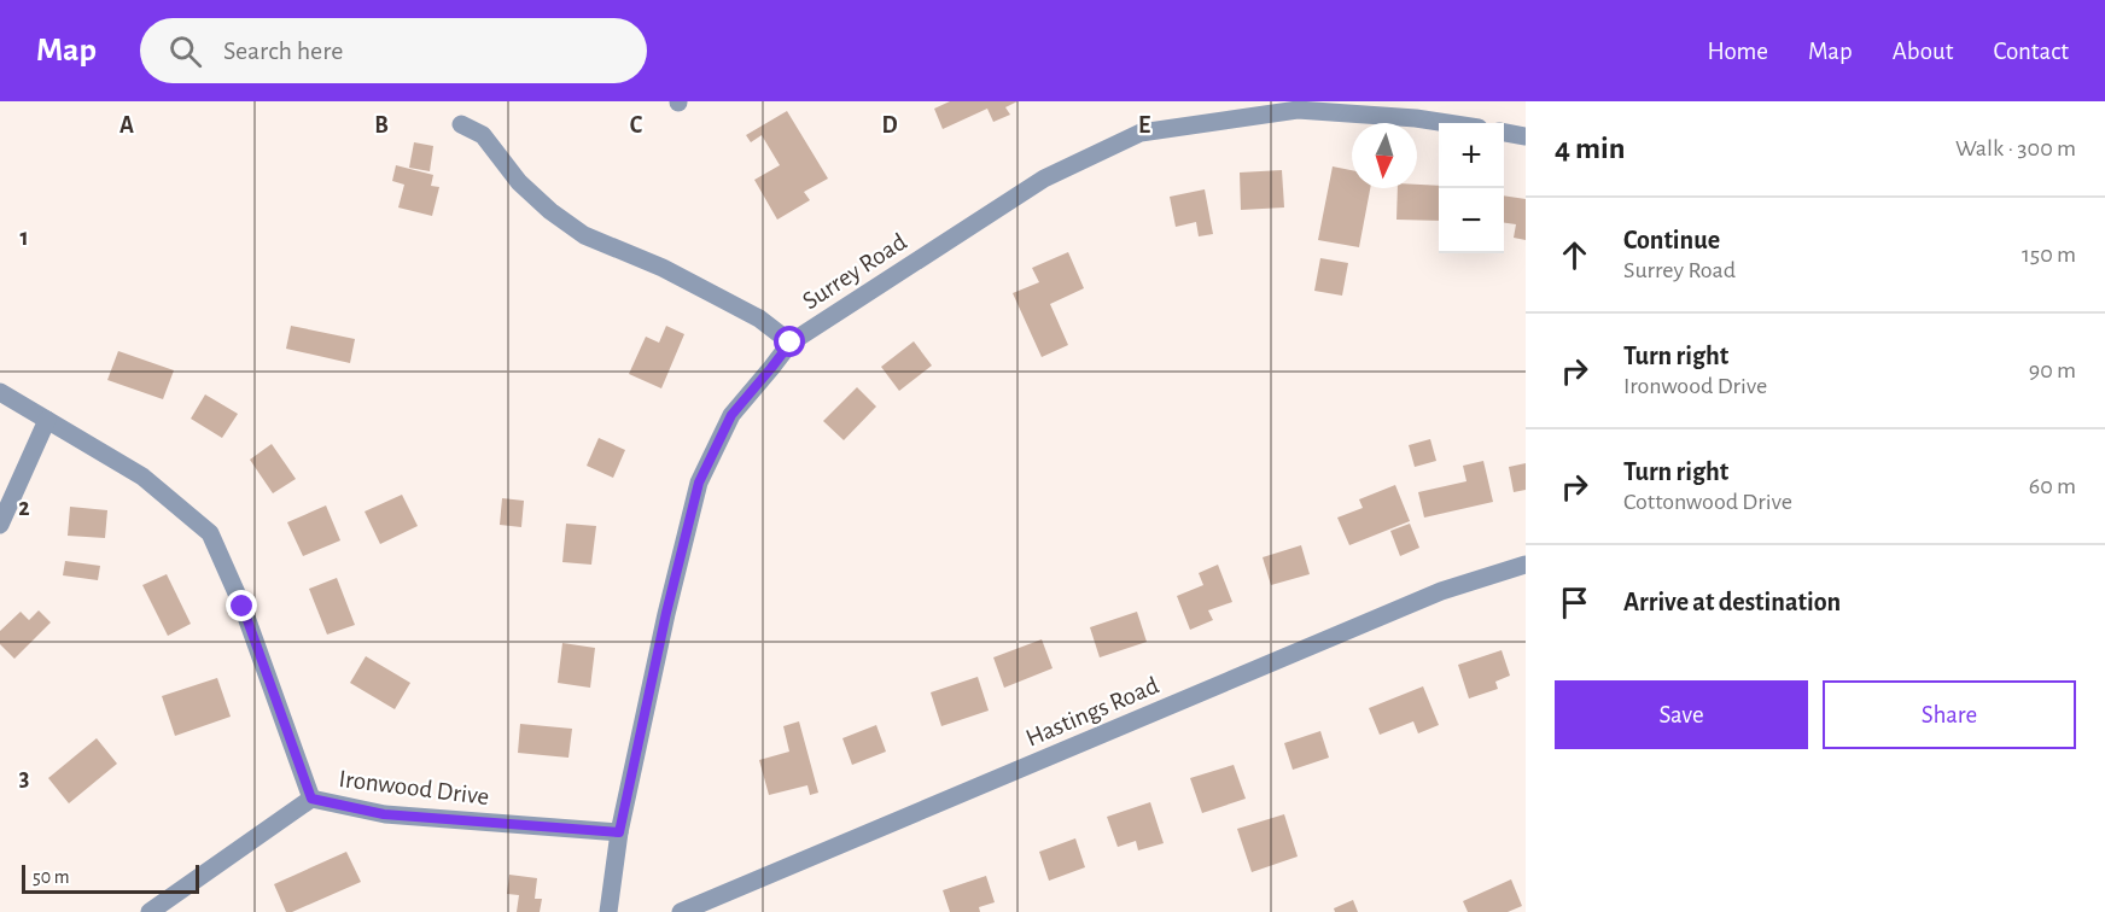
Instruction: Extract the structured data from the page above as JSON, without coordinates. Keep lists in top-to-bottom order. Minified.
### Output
{"streets":{"street":["Surrey Road","Hastings Road","Ironwood Drive"]},"crossings":[["Surrey Road","Ironwood Drive"]],"scale_bar":"50 m","north":"bottom","page":{"header":"Map","search":"Search here","nav":["Home","Map","About","Contact"],"heading":["4 min","Walk · 300 m"],"map_buttons":["+","−"],"list":[["Continue","Surrey Road","150 m"],["Turn right","Ironwood Drive","90 m"],["Turn right","Cottonwood Drive","60 m"],"Arrive at destination"],"buttons":["Save","Share"],"scale":"50 m"},"grid":{"columns":["A","B","C","D","E"],"rows":["1","2","3"]}}
